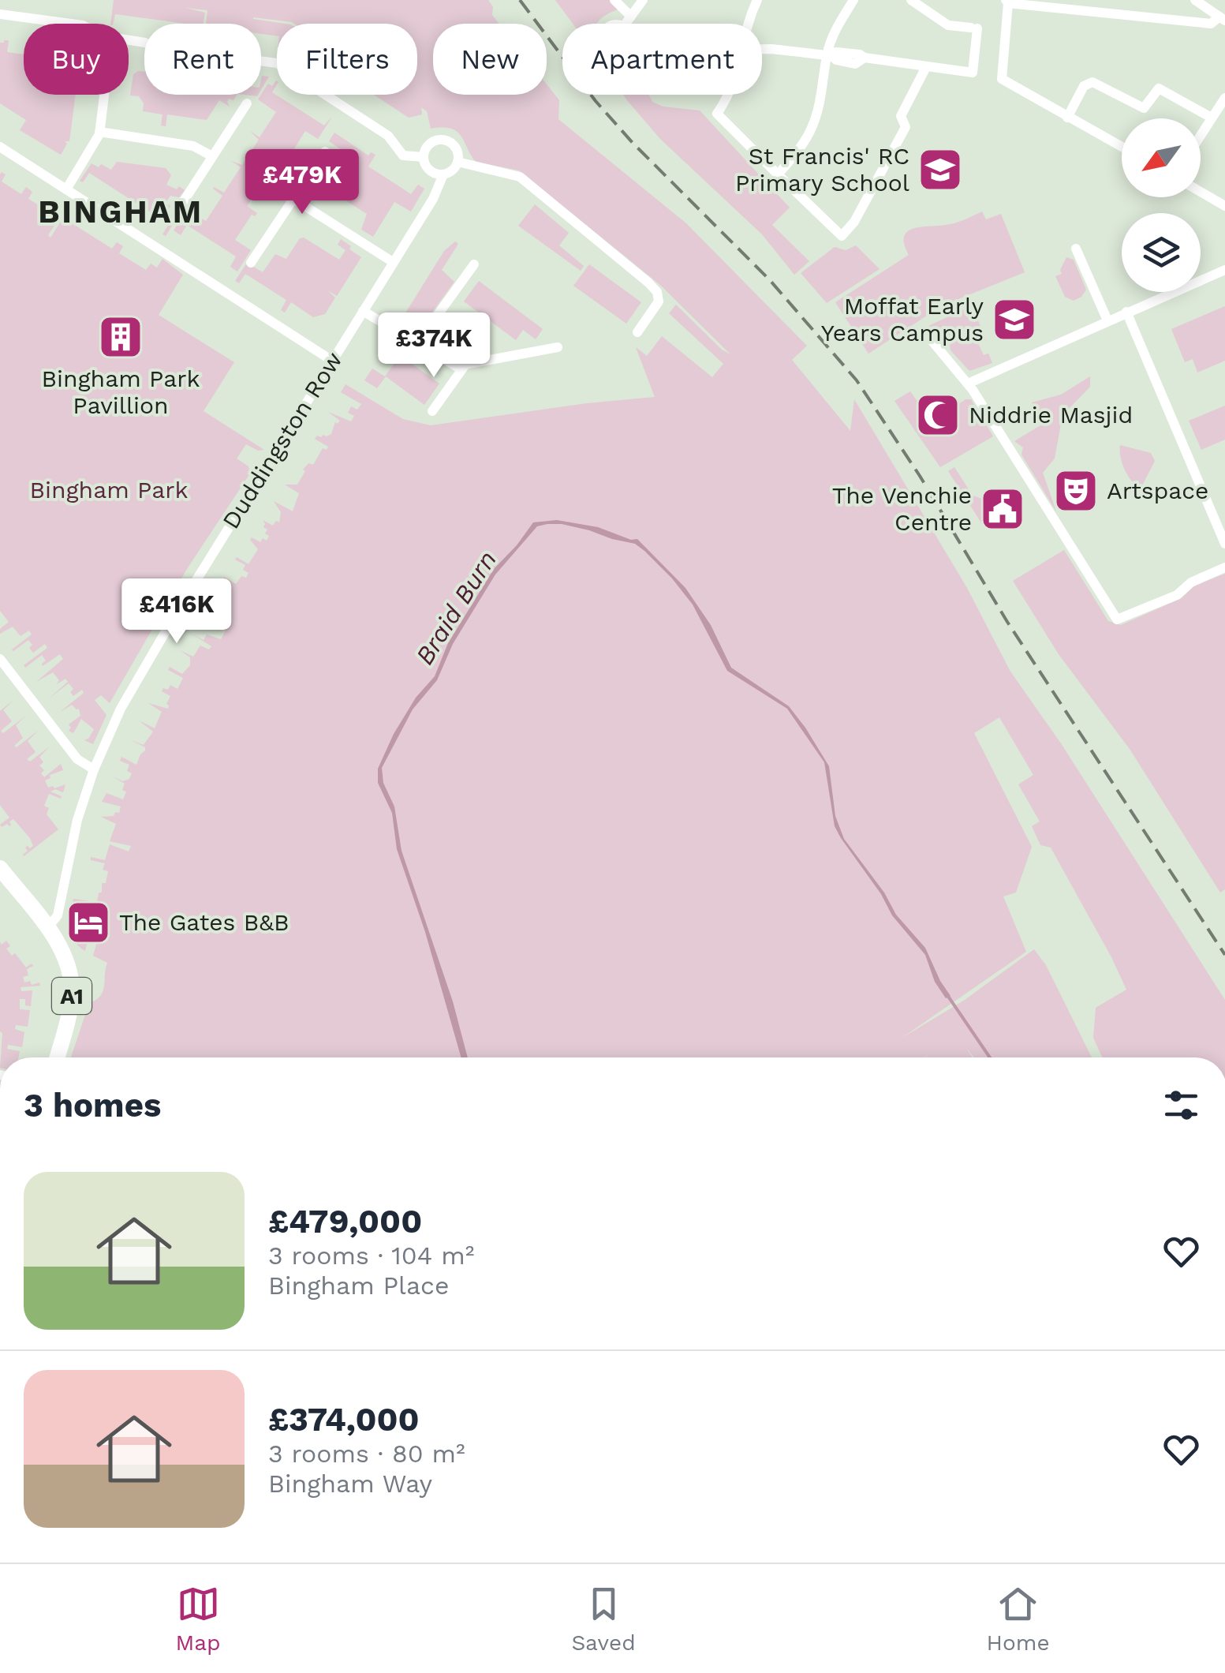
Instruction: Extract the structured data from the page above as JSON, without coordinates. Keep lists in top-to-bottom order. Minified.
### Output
{"streets":{"main road":["A1"],"street":["Duddingston Row"]},"crossings":[["Duddingston Row","A1"]],"districts":["BINGHAM"],"water":["Braid Burn"],"parks":["Bingham Park"],"places":{"school or university":["St Francis' RC Primary School","Moffat Early Years Campus"],"building":["Bingham Park Pavillion"],"mosque":["Niddrie Masjid"],"theatre":["Artspace"],"public building":["The Venchie Centre"],"hotel":["The Gates B&B"]},"north":"bottom left","page":{"chip":["Buy","Rent","Filters","New","Apartment"],"price":["£479K","£374K","£416K"],"heading":"3 homes","list":[{"name":"£479,000","note":"3 rooms · 104 m² · Bingham Place"},{"name":"£374,000","note":"3 rooms · 80 m² · Bingham Way"}],"tabs":["Map","Saved","Home"]}}
